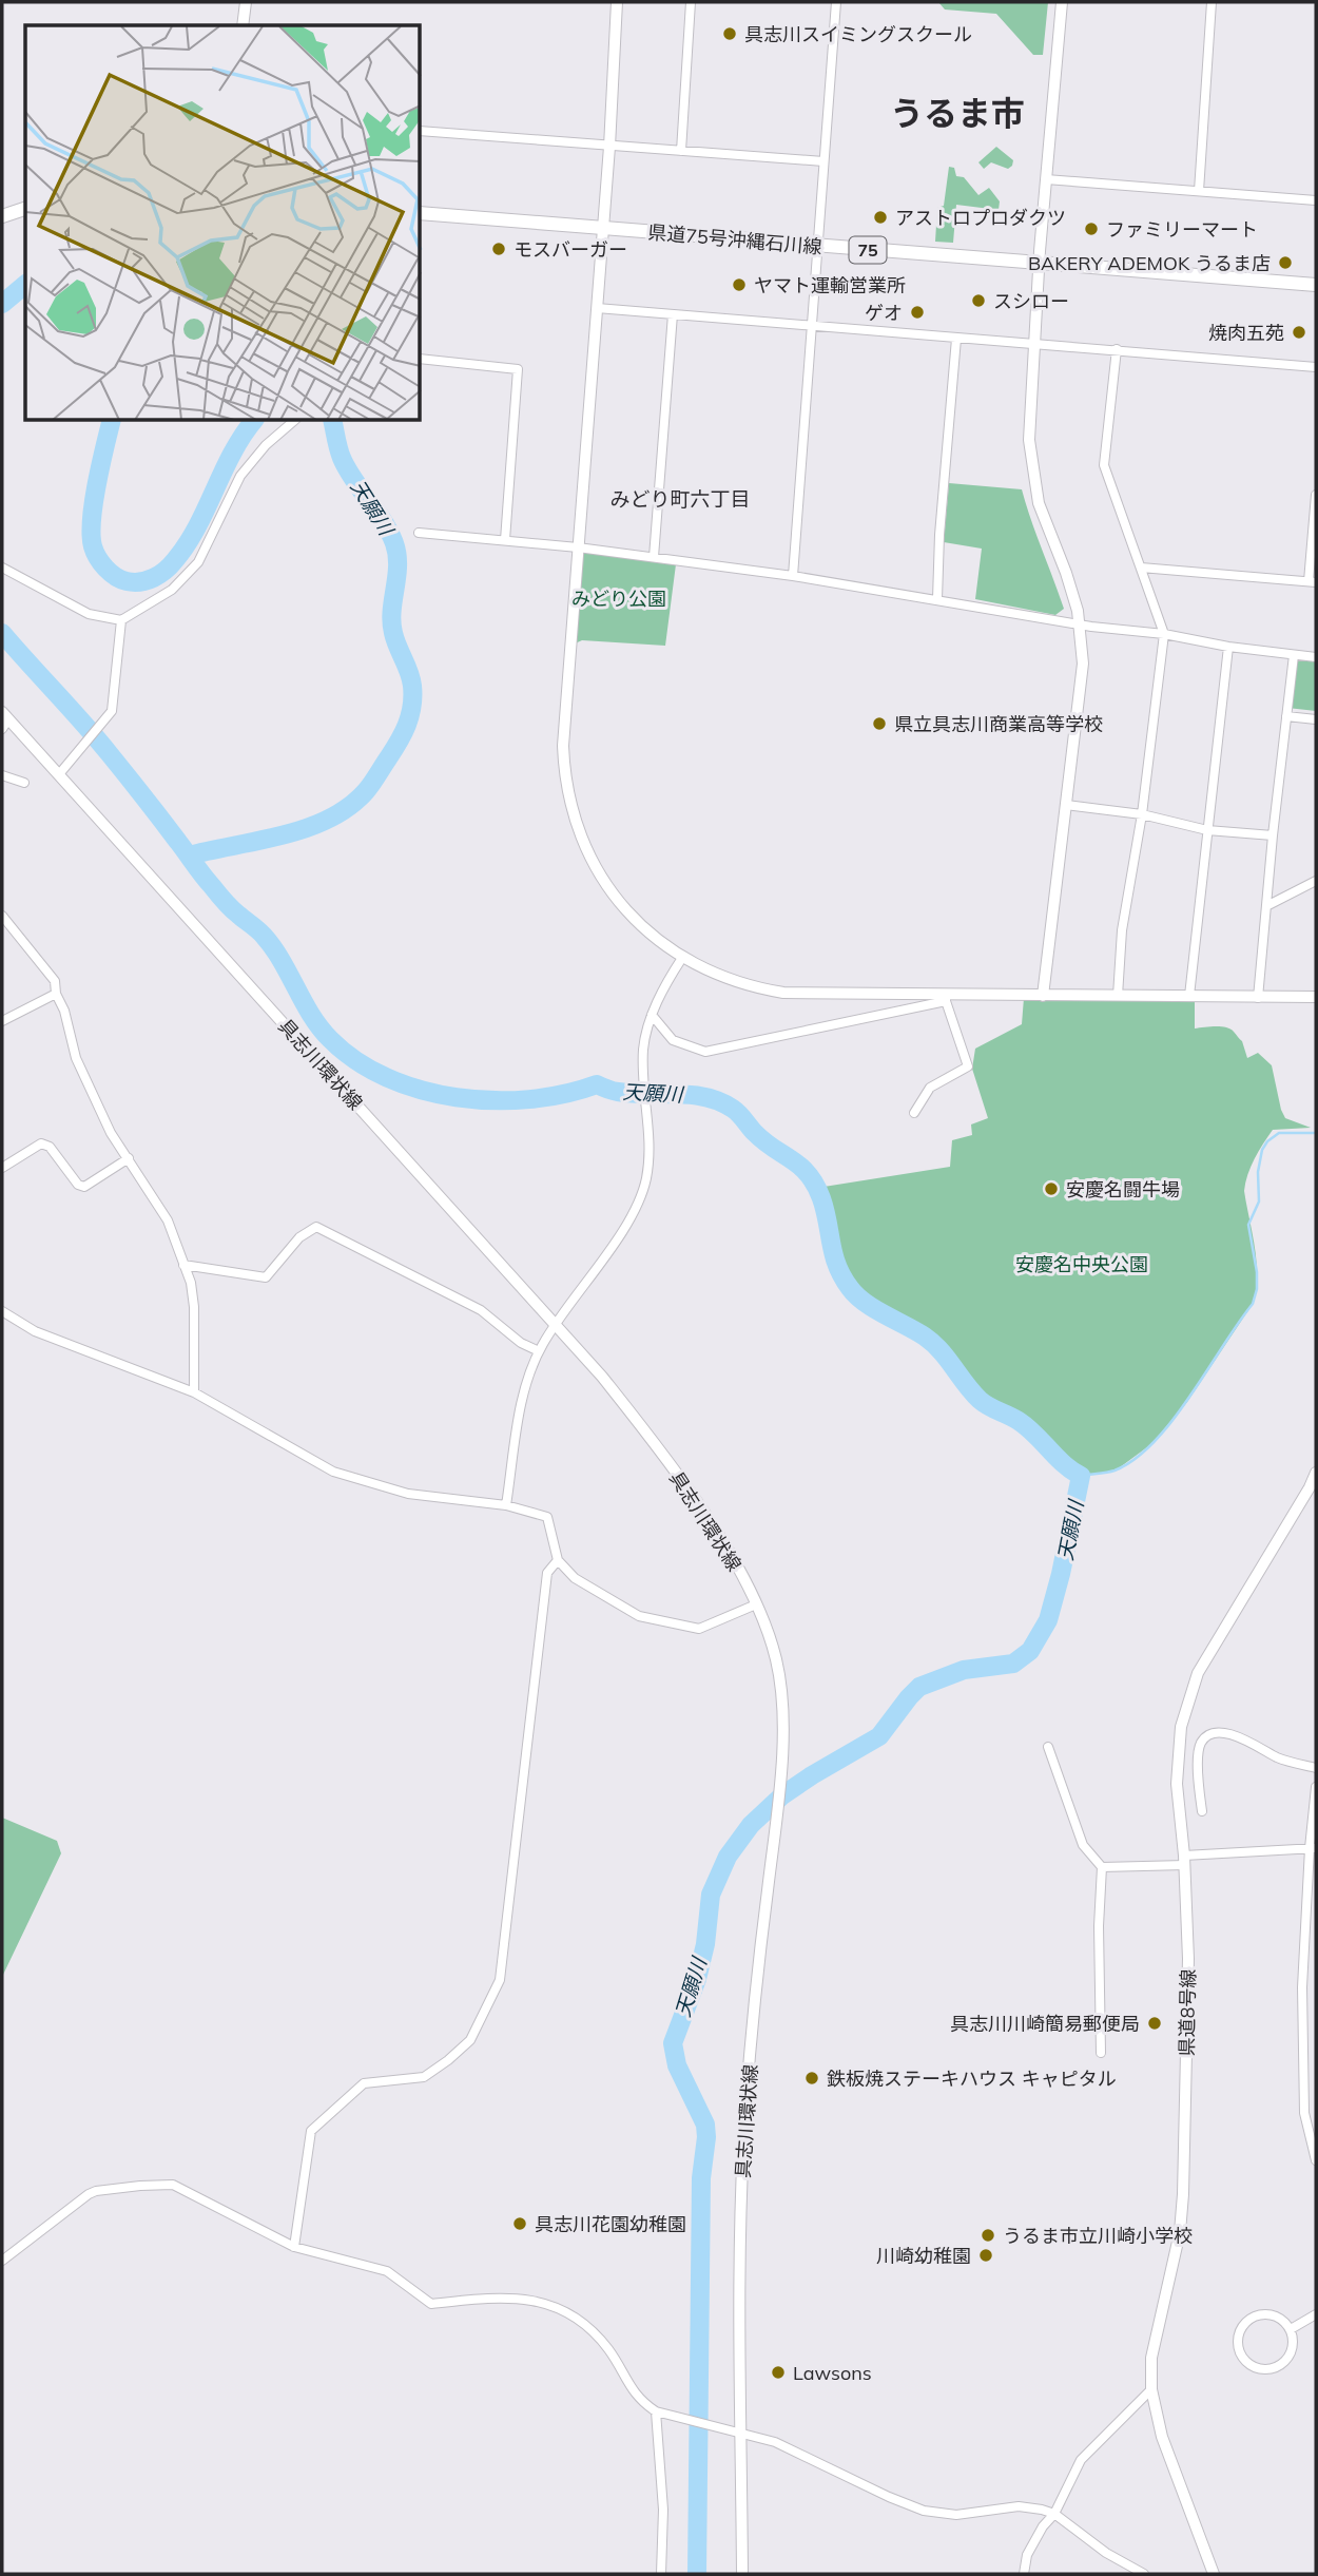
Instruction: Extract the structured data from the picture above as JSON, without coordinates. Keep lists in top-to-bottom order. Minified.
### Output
{"streets":{"main road":["県道75号沖縄石川線","75","具志川環状線","県道8号線"]},"districts":["うるま市","みどり町六丁目"],"water":["天願川"],"parks":["みどり公園","安慶名中央公園"],"places":["具志川スイミングスクール","アストロプロダクツ","ファミリーマート","モスバーガー","BAKERY ADEMOK うるま店","ヤマト運輸営業所","スシロー","ゲオ","焼肉五苑","県立具志川商業高等学校","安慶名闘牛場","具志川川崎簡易郵便局","鉄板焼ステーキハウス キャピタル","具志川花園幼稚園","うるま市立川崎小学校","川崎幼稚園","Lawsons"]}
